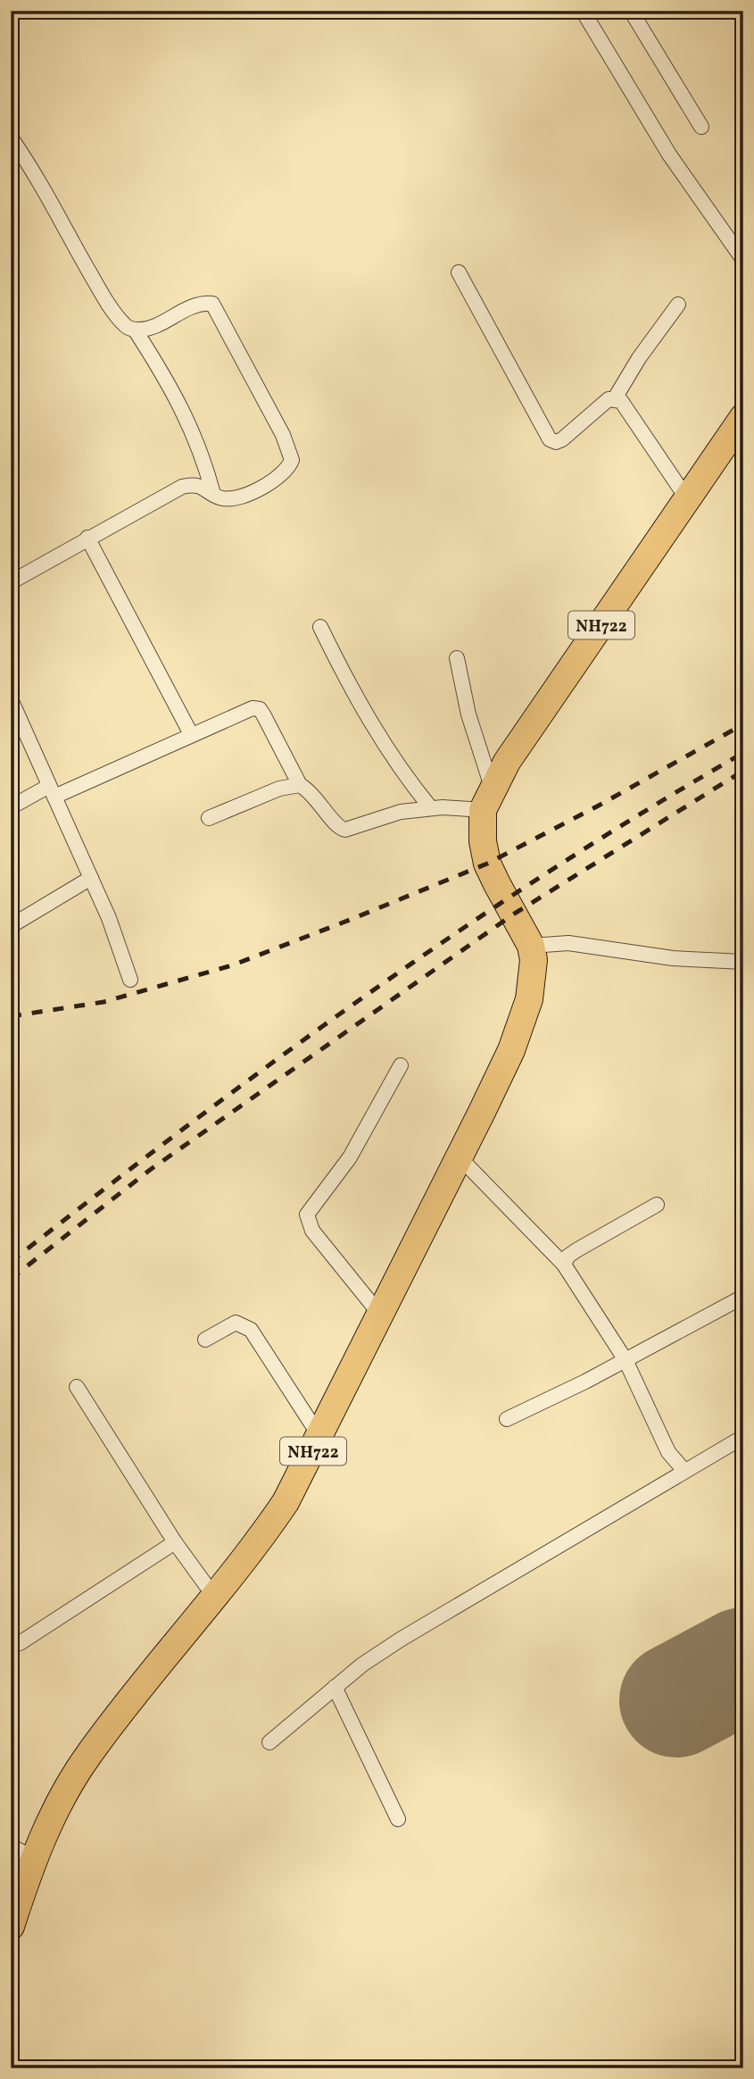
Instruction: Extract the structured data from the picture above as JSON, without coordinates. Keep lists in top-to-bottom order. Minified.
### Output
{"streets":{"highway":["NH722"]}}
